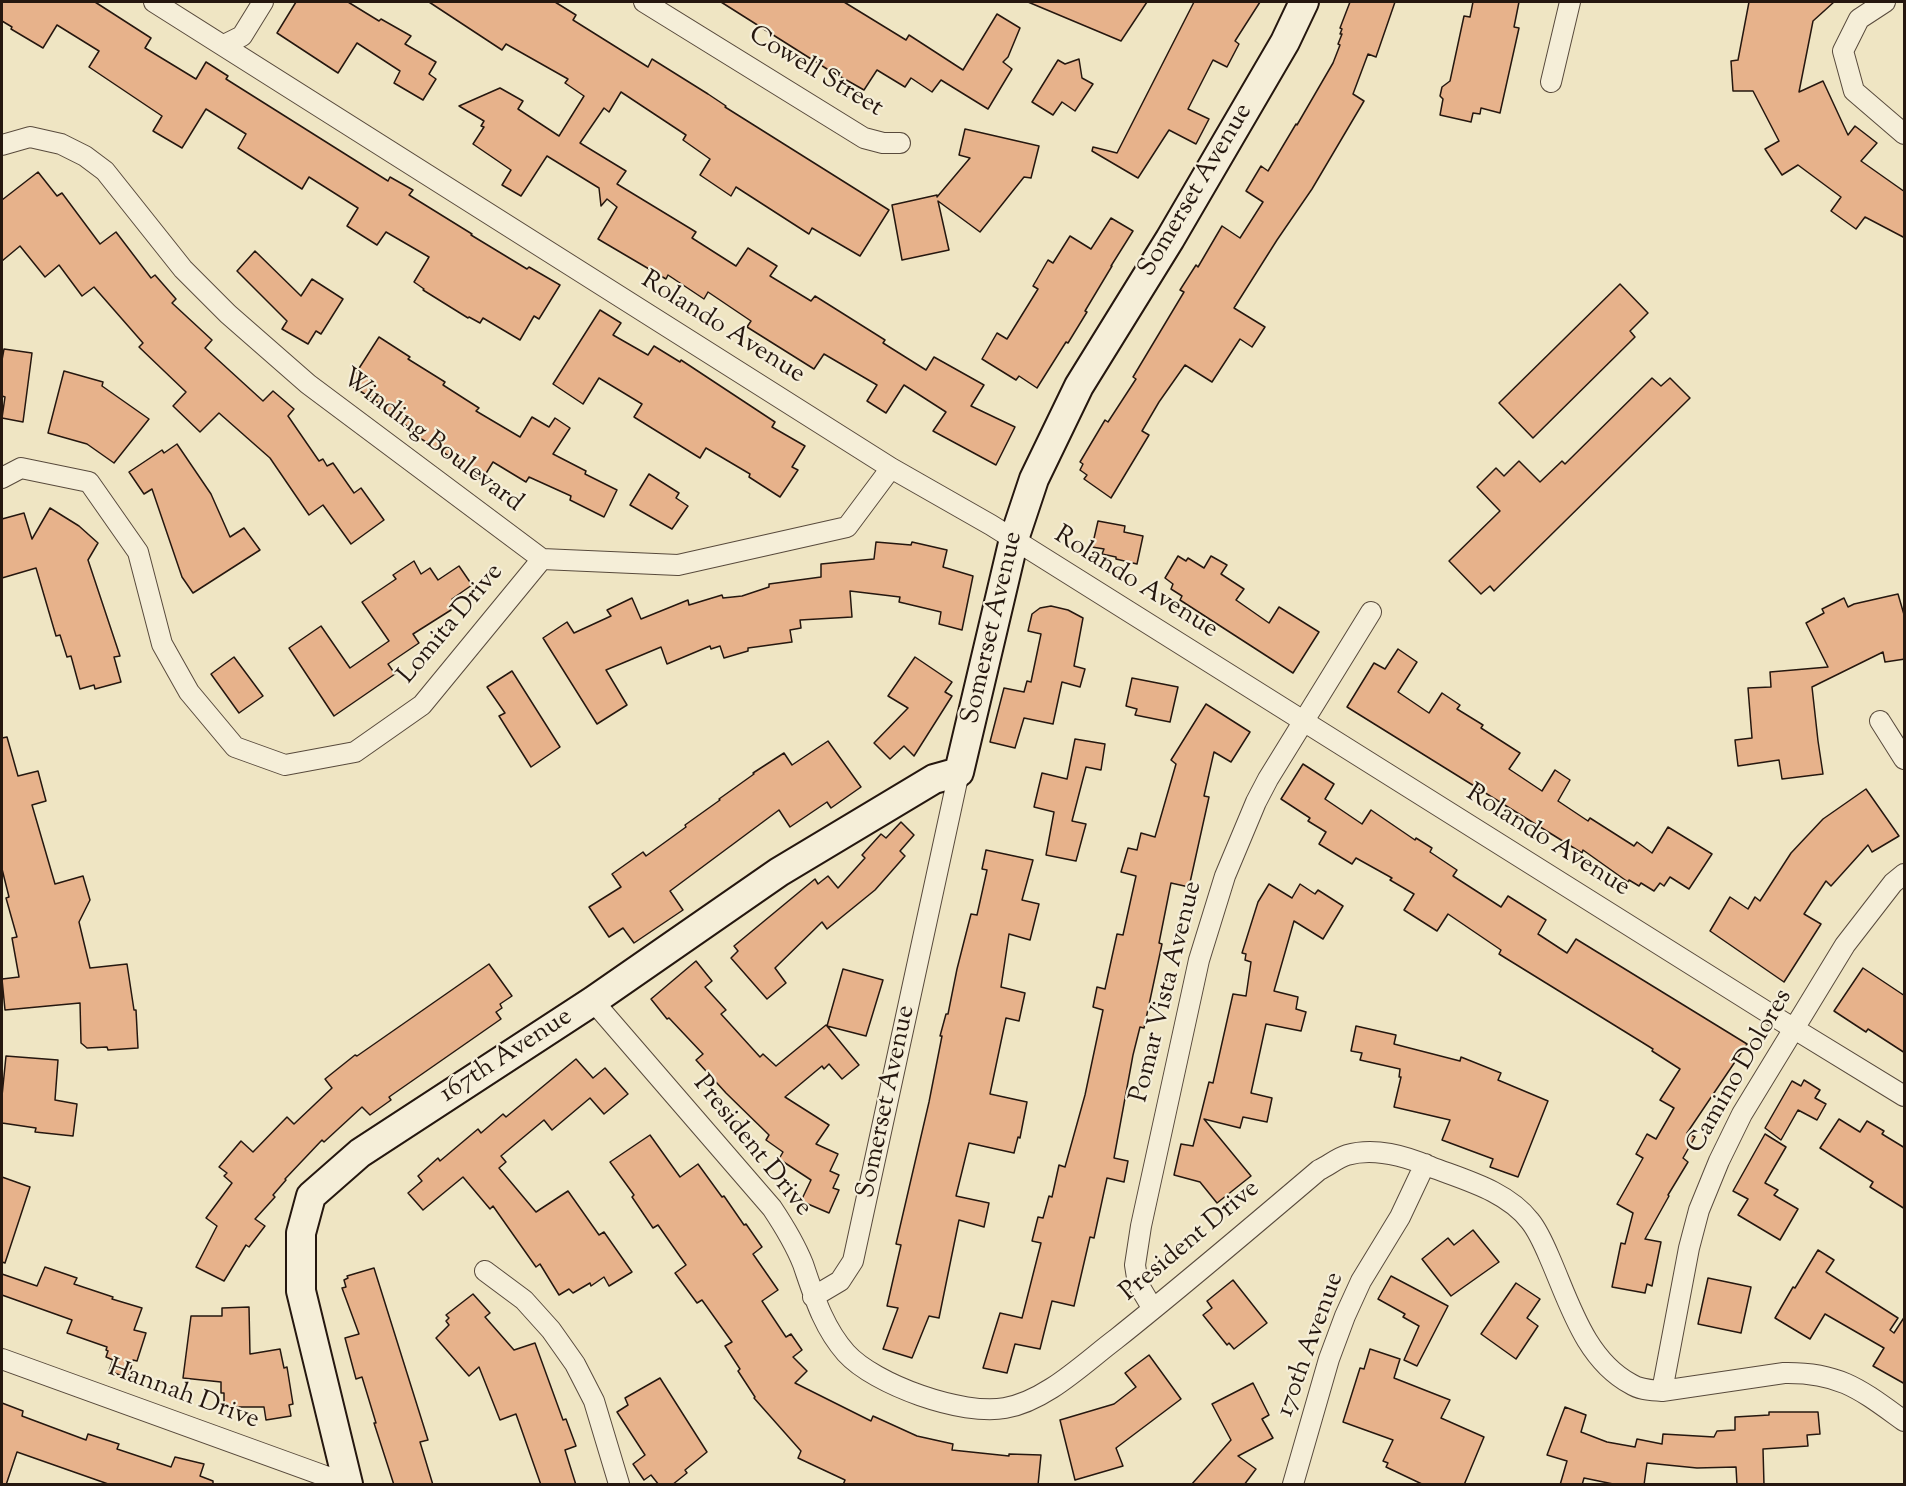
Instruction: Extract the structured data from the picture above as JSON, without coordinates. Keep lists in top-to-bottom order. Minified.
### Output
{"streets":{"street":["Cowell Street","Somerset Avenue","Rolando Avenue","Winding Boulevard","Lomita Drive","Pomar Vista Avenue","167th Avenue","Camino Dolores","President Drive","170th Avenue","Hannah Drive"]},"crossings":[["Somerset Avenue","Rolando Avenue"],["Somerset Avenue","167th Avenue"],["Somerset Avenue","President Drive"],["Rolando Avenue","Pomar Vista Avenue"],["Rolando Avenue","Camino Dolores"],["Winding Boulevard","Lomita Drive"],["Pomar Vista Avenue","President Drive"],["167th Avenue","President Drive"],["167th Avenue","Hannah Drive"],["Camino Dolores","President Drive"],["President Drive","170th Avenue"]]}
